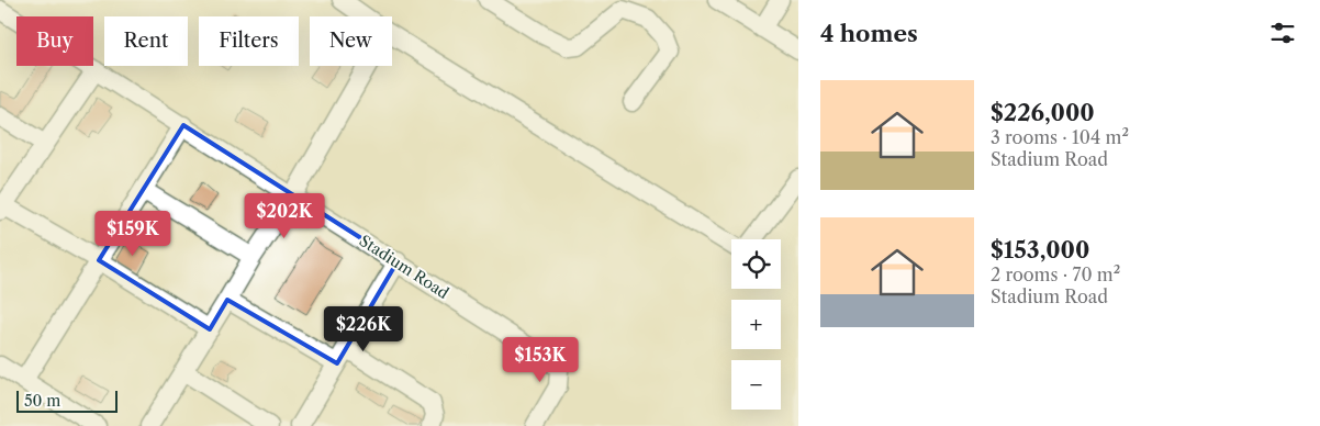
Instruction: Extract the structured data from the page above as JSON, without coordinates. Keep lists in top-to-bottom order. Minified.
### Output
{"streets":{"street":["Stadium Road"]},"scale_bar":"50 m","page":{"heading":"4 homes","chip":["Buy","Rent","Filters","New"],"list":[{"name":"$226,000","note":"3 rooms · 104 m² · Stadium Road"},{"name":"$153,000","note":"2 rooms · 70 m² · Stadium Road"}],"price":["$202K","$159K","$226K","$153K"],"map_buttons":["+","−"],"scale":"50 m"}}
